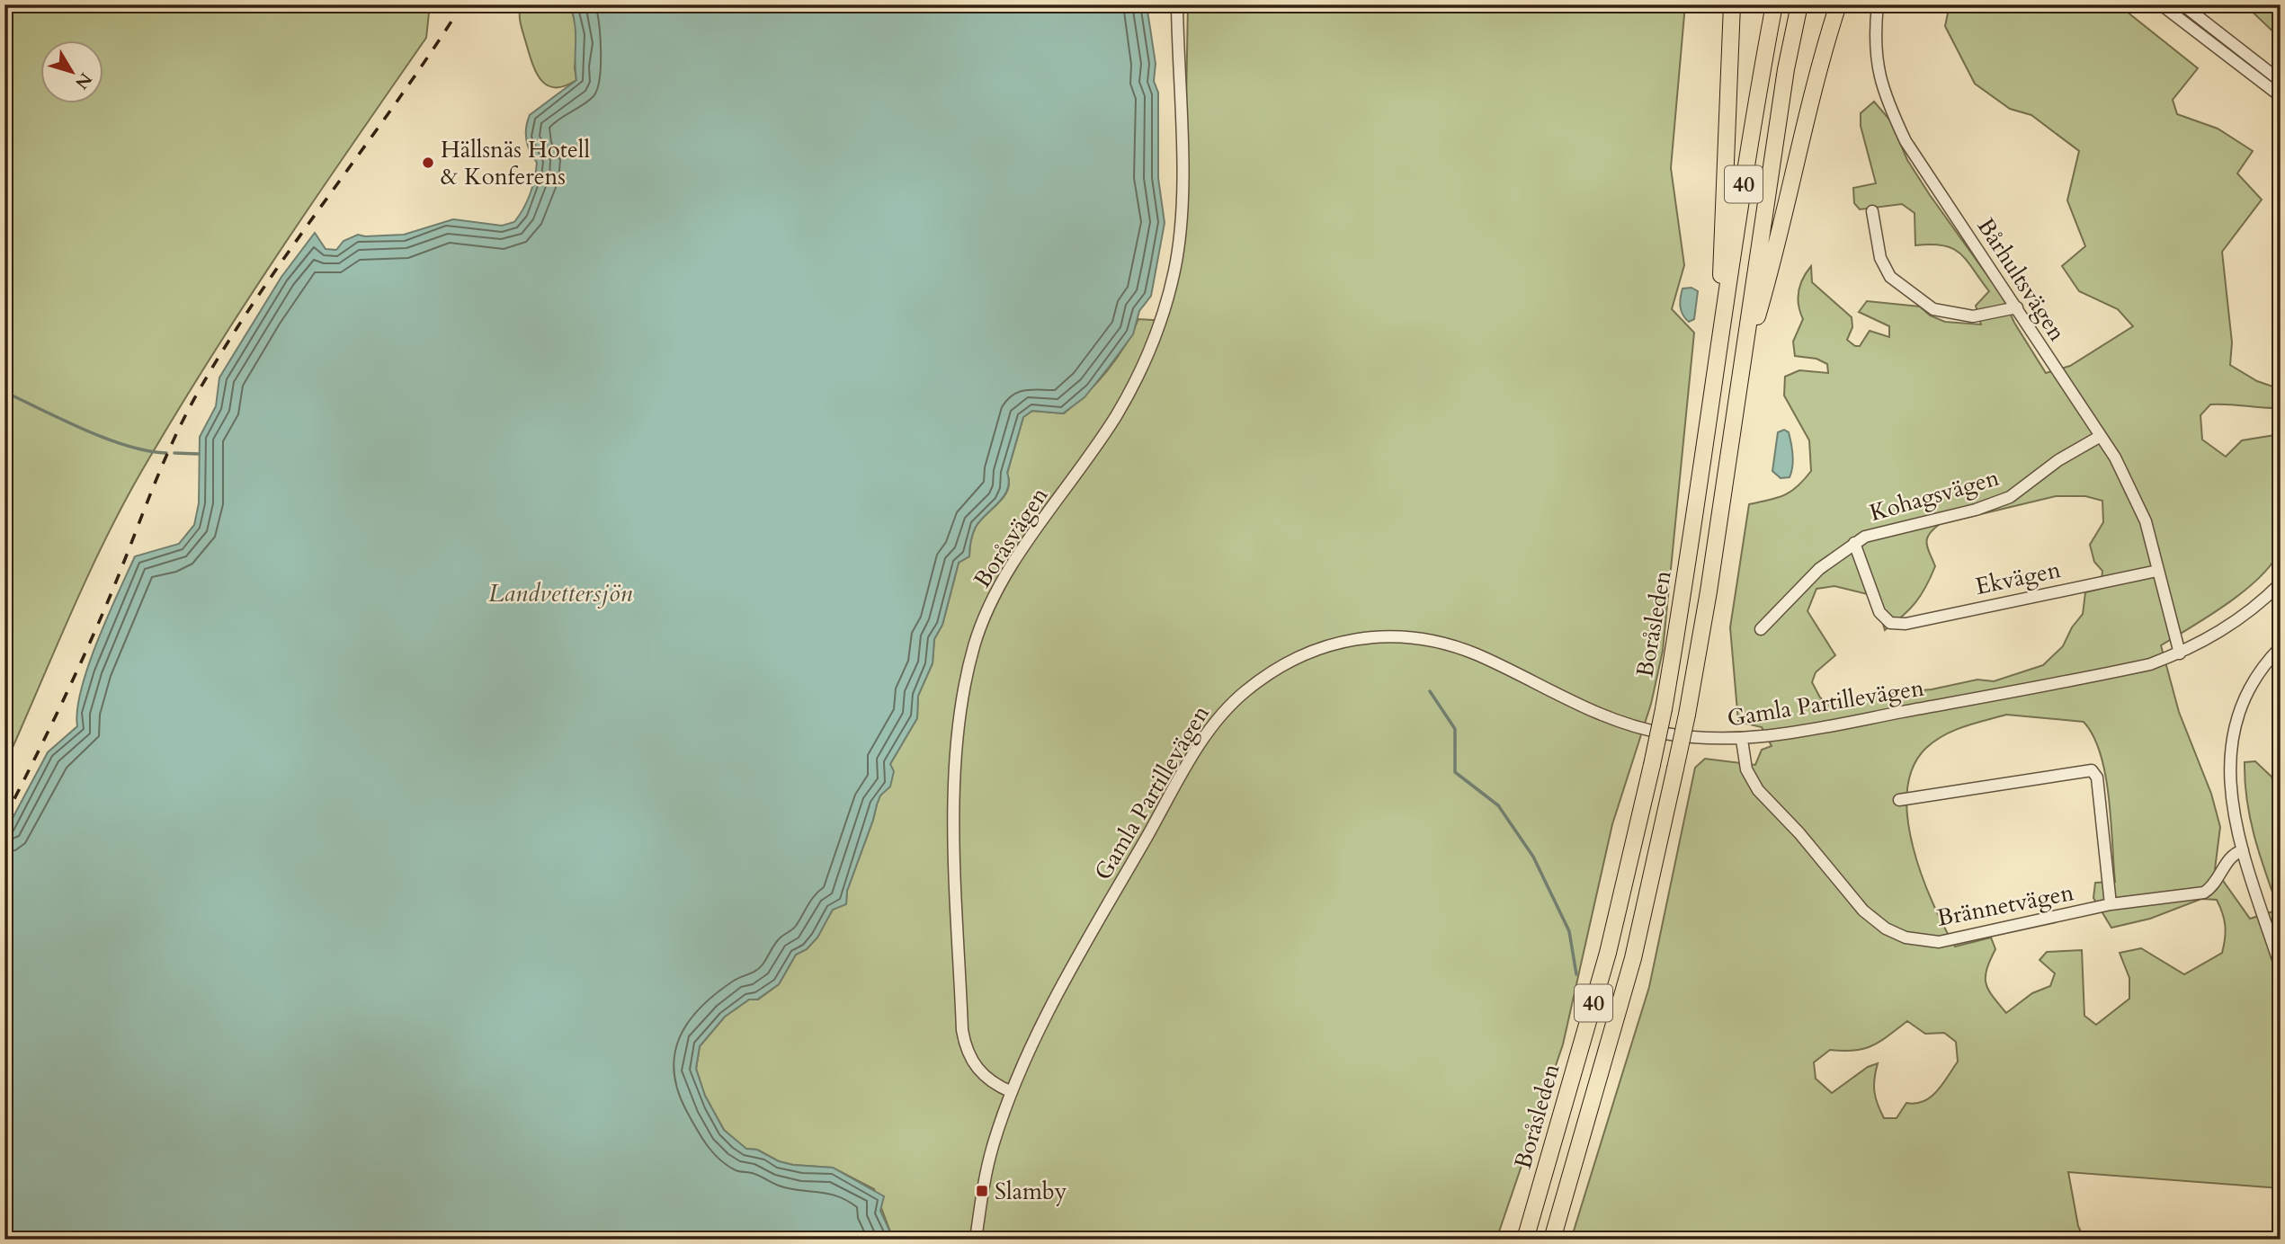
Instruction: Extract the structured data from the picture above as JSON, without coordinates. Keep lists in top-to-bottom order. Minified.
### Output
{"streets":{"highway":["40","Boråsleden"],"street":["Bårhultsvägen","Kohagsvägen","Boråsvägen","Ekvägen","Gamla Partillevägen","Brännetvägen"]},"crossings":[["Bårhultsvägen","Kohagsvägen"],["Bårhultsvägen","Ekvägen"],["Kohagsvägen","Ekvägen"],["Boråsvägen","Gamla Partillevägen"],["Gamla Partillevägen","Brännetvägen"]],"water":["Landvettersjön"],"places":{"other":["Hällsnäs Hotell & Konferens"],"transit":["Slamby"]},"north":"bottom right"}
